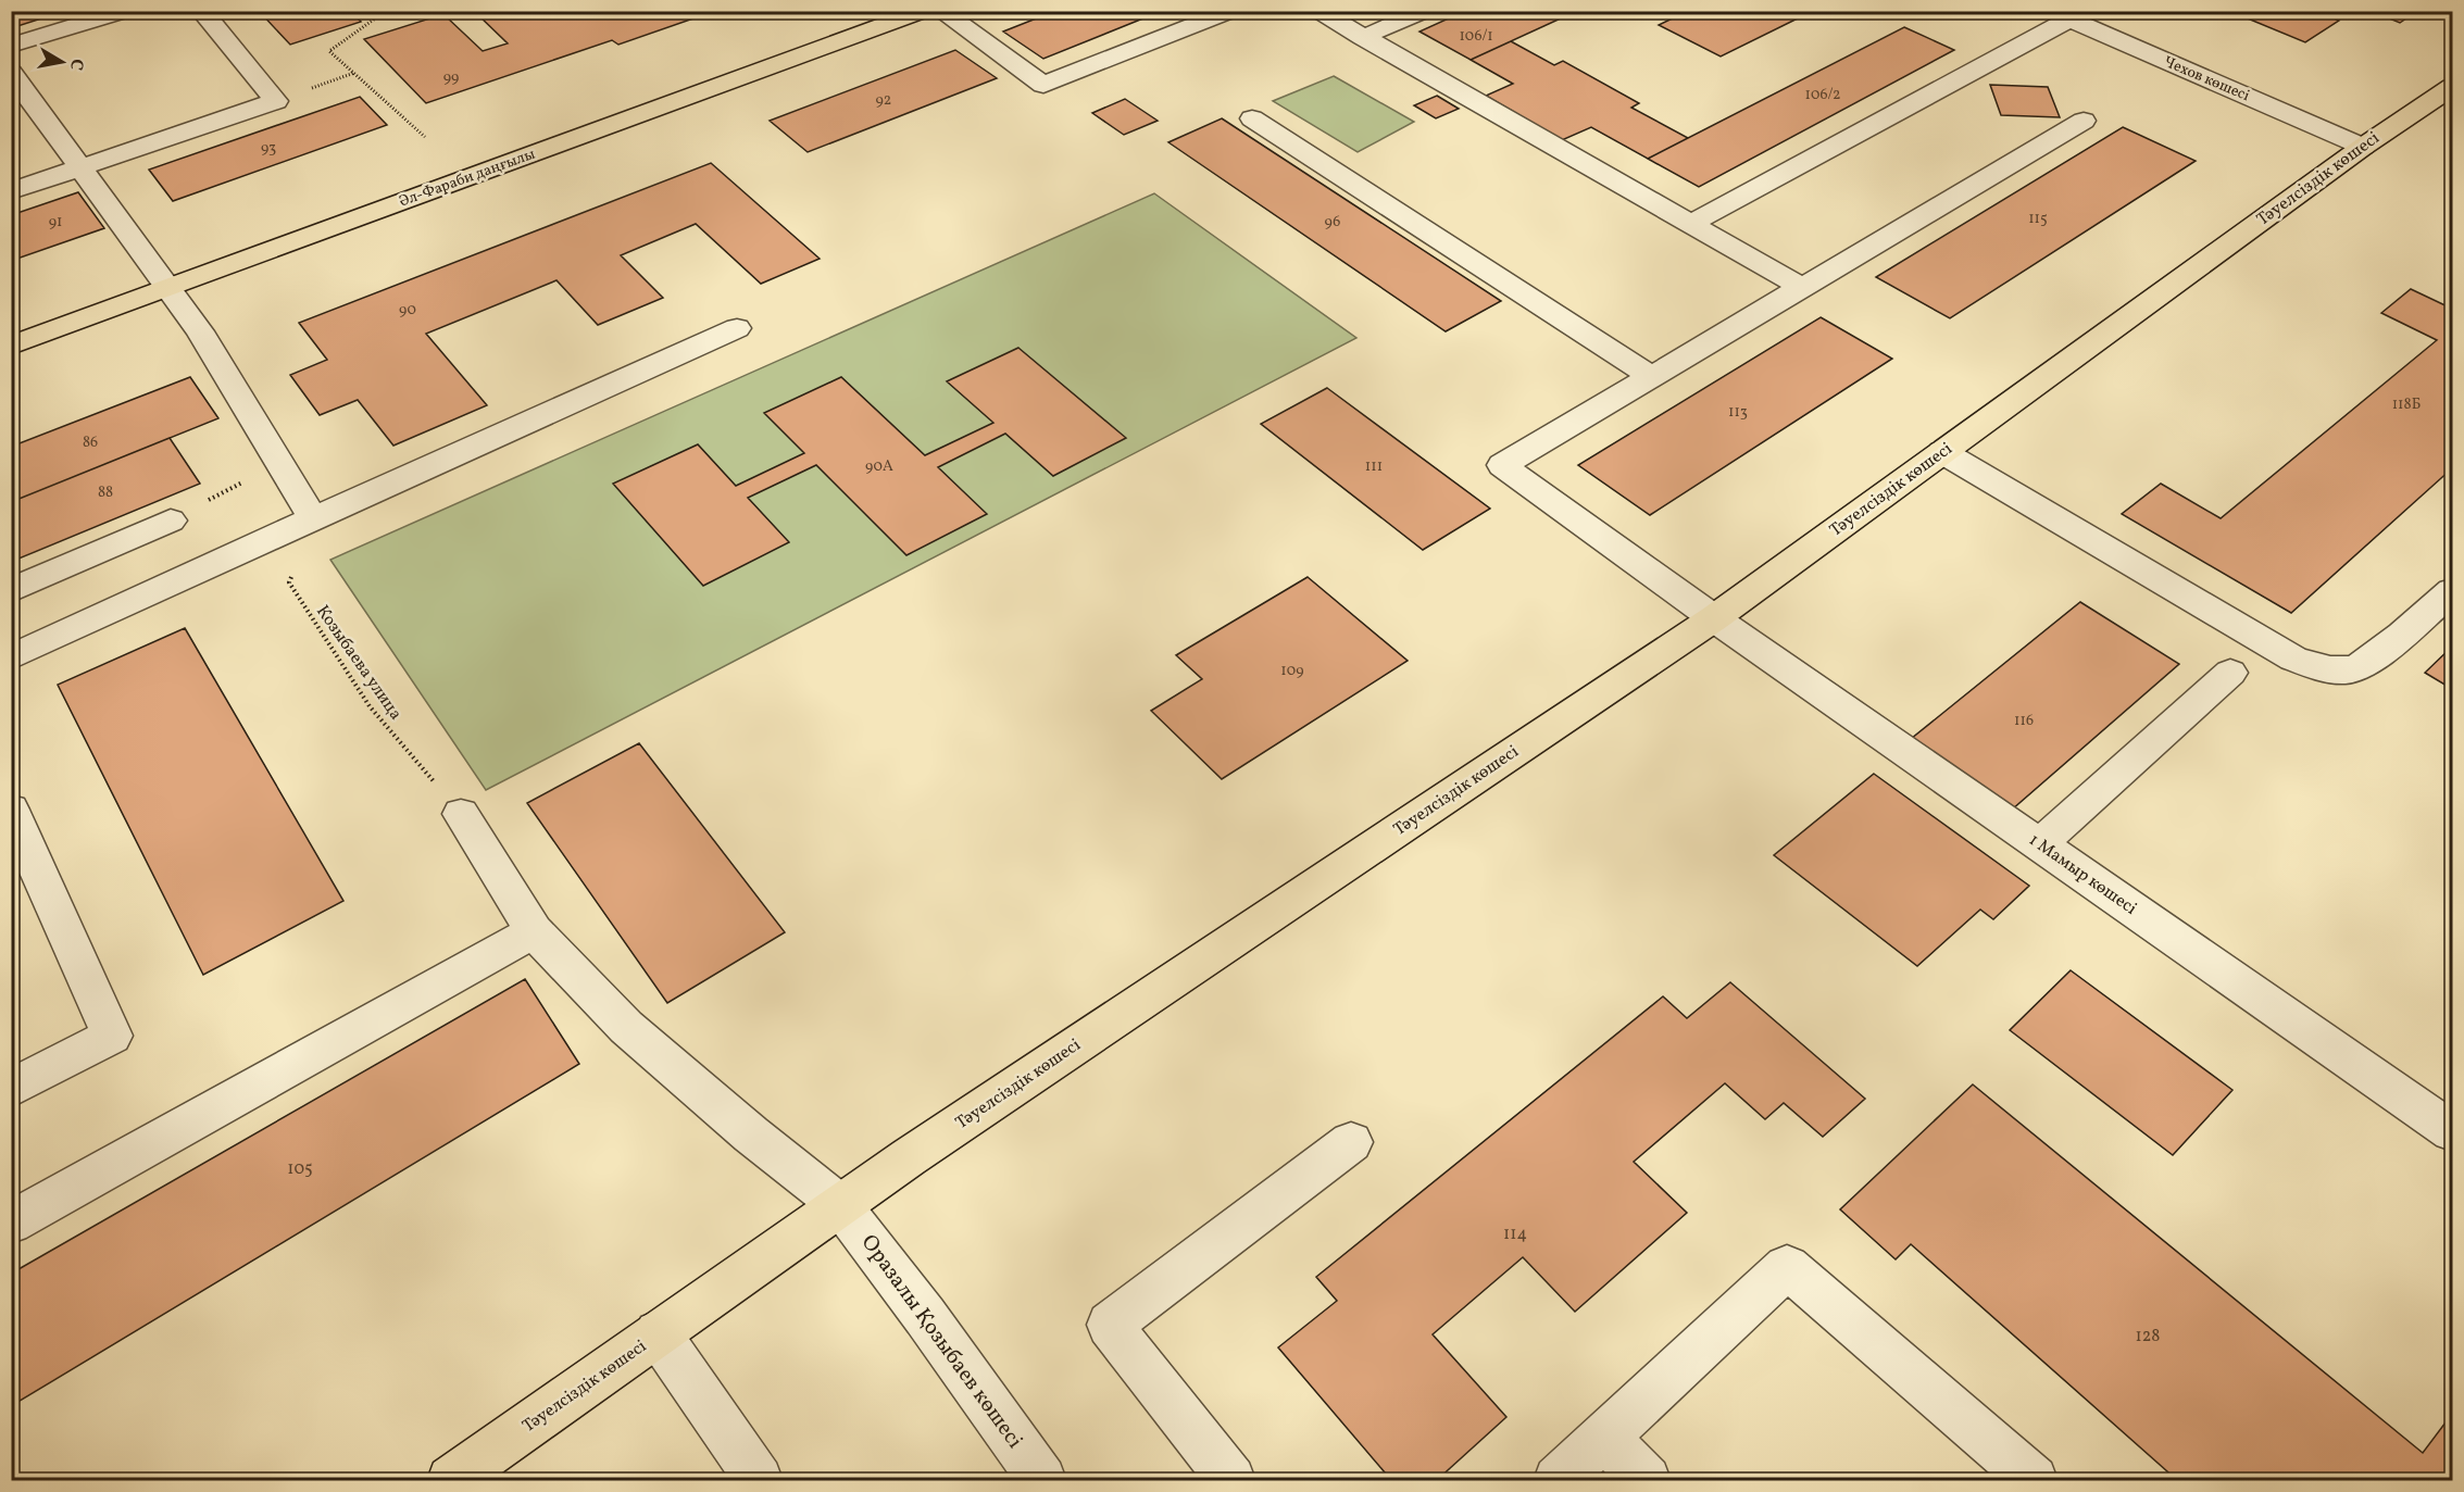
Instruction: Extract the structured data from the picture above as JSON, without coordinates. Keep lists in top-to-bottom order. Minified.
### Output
{"streets":{"main road":["Әл-Фараби даңғылы","Тәуелсіздік көшесі"],"street":["Чехов көшесі","1 Мамыр көшесі","Оразалы Қозыбаев көшесі"],"path":["Козыбаева улица"]},"crossings":[["Чехов көшесі","Тәуелсіздік көшесі"],["Тәуелсіздік көшесі","1 Мамыр көшесі"],["Тәуелсіздік көшесі","Оразалы Қозыбаев көшесі"],["Козыбаева улица","Оразалы Қозыбаев көшесі"]],"house_numbers":["106/1","99","106/2","92","93","115","91","96","90","118Б","113","86","90А","111","88","109","116","105","114","128"],"north":"right"}
